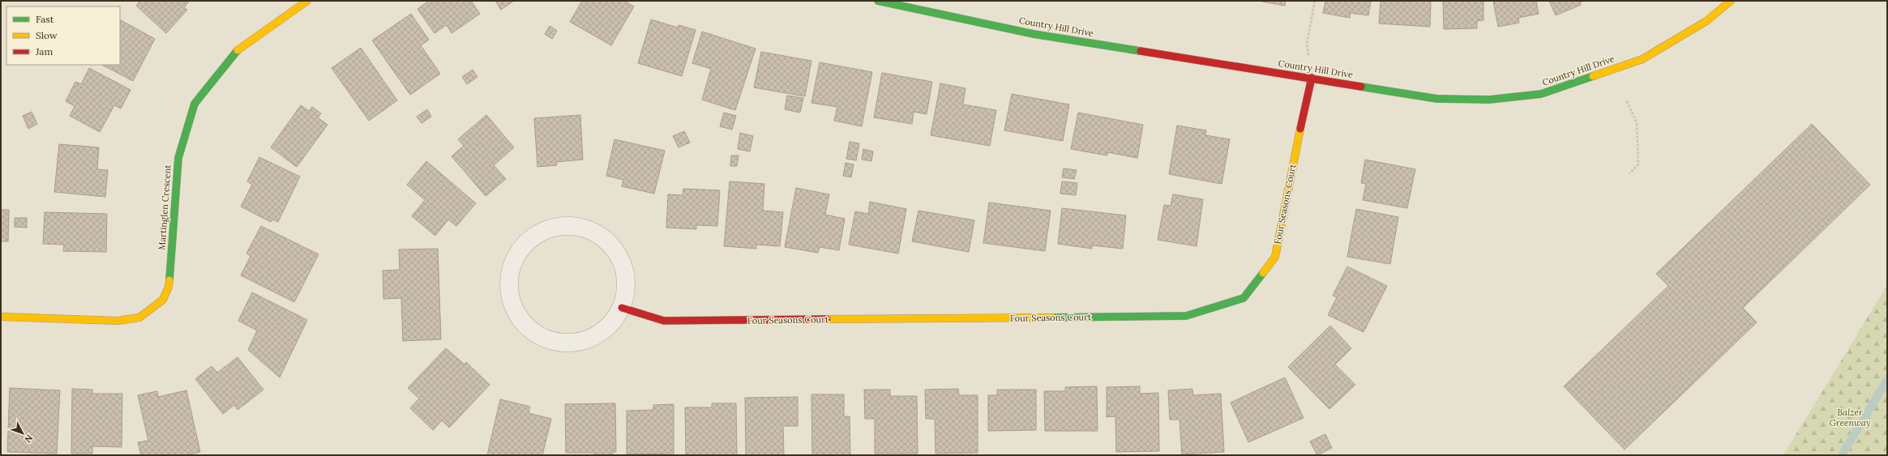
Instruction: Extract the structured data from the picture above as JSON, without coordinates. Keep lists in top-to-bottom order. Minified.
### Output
{"streets":{"street":["Country Hill Drive","Four Seasons Court","Martinglen Crescent"]},"crossings":[["Country Hill Drive","Four Seasons Court"]],"parks":["Balzer Greenway"],"legend":["Fast","Slow","Jam"],"north":"bottom right"}
